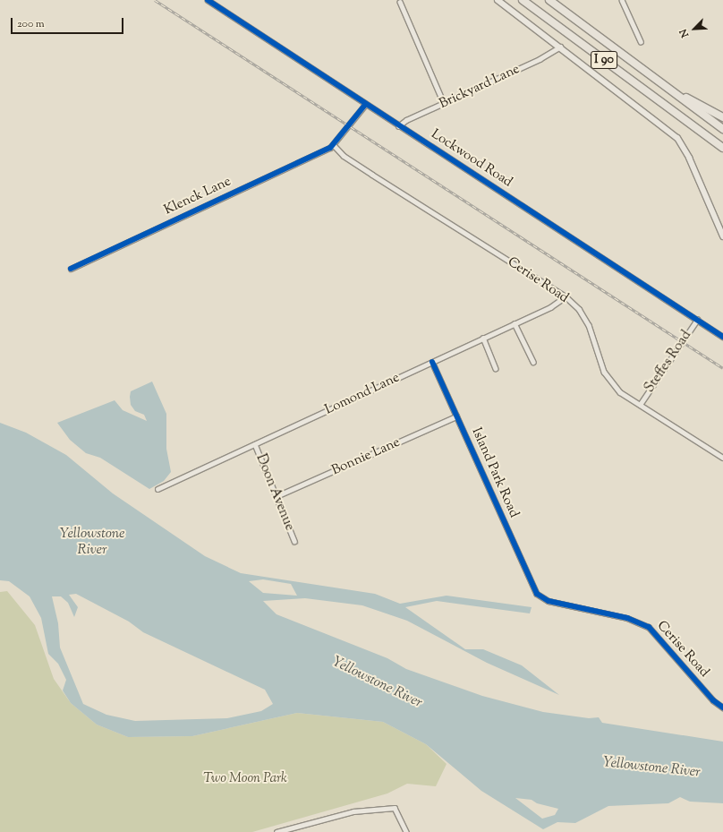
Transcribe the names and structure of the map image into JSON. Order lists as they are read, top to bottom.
{
  "streets": {
    "highway": ["I 90"],
    "street": [
      "Brickyard Lane",
      "Lockwood Road",
      "Klenck Lane",
      "Cerise Road",
      "Steffes Road",
      "Lomond Lane",
      "Bonnie Lane",
      "Island Park Road",
      "Doon Avenue"
    ]
  },
  "crossings": [
    ["Brickyard Lane", "Lockwood Road"],
    ["Lockwood Road", "Steffes Road"],
    ["Klenck Lane", "Cerise Road"],
    ["Cerise Road", "Steffes Road"],
    ["Cerise Road", "Lomond Lane"],
    ["Cerise Road", "Island Park Road"],
    ["Lomond Lane", "Island Park Road"],
    ["Lomond Lane", "Doon Avenue"],
    ["Bonnie Lane", "Island Park Road"],
    ["Bonnie Lane", "Doon Avenue"]
  ],
  "water": ["Yellowstone River"],
  "parks": ["Two Moon Park"],
  "scale_bar": "200 m",
  "north": "bottom left"
}
